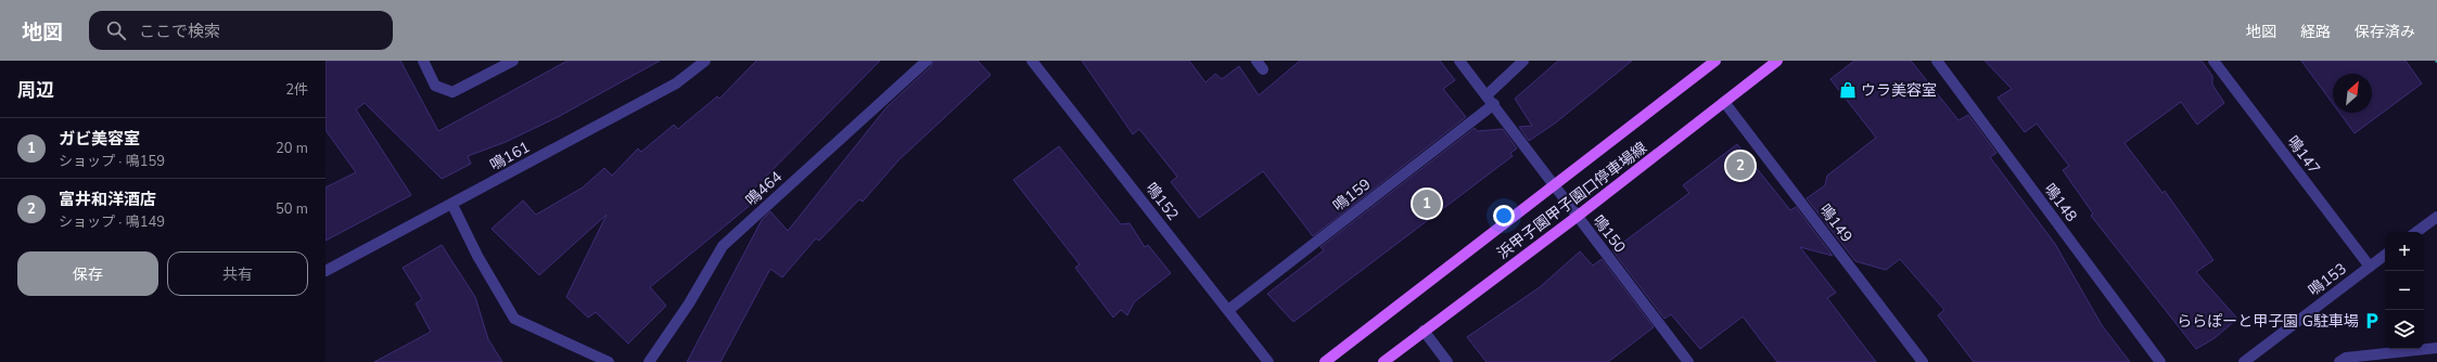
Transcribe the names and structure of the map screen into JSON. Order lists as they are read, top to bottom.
{
  "streets": {
    "main road": ["浜甲子園甲子園口停車場線"],
    "street": [
      "鳴147",
      "鳴161",
      "鳴464",
      "鳴159",
      "鳴152",
      "鳴148",
      "鳴149",
      "鳴150",
      "鳴153"
    ]
  },
  "crossings": [
    ["鳴147", "鳴153"],
    ["鳴159", "鳴152"],
    ["鳴159", "鳴150"],
    ["浜甲子園甲子園口停車場線", "鳴149"],
    ["浜甲子園甲子園口停車場線", "鳴150"]
  ],
  "places": {
    "shop": ["ウラ美容室"],
    "parking": ["ららぽーと甲子園 G駐車場"]
  },
  "north": "top right",
  "page": {
    "header": "地図",
    "search": "ここで検索",
    "nav": ["地図", "経路", "保存済み"],
    "heading": ["周辺", "2件"],
    "list": [
      {
        "mark": "1",
        "name": "ガビ美容室",
        "note": "ショップ · 鳴159",
        "value": "20 m"
      },
      {
        "mark": "2",
        "name": "富井和洋酒店",
        "note": "ショップ · 鳴149",
        "value": "50 m"
      }
    ],
    "pins": ["2", "1"],
    "map_buttons": ["+", "−"],
    "buttons": ["保存", "共有"]
  }
}
